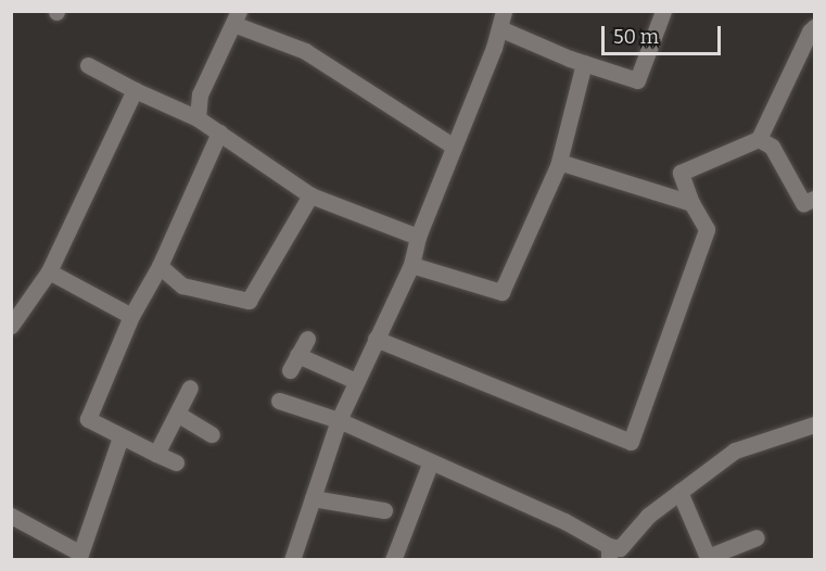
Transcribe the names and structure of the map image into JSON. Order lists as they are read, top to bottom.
{
  "scale_bar": "50 m"
}
